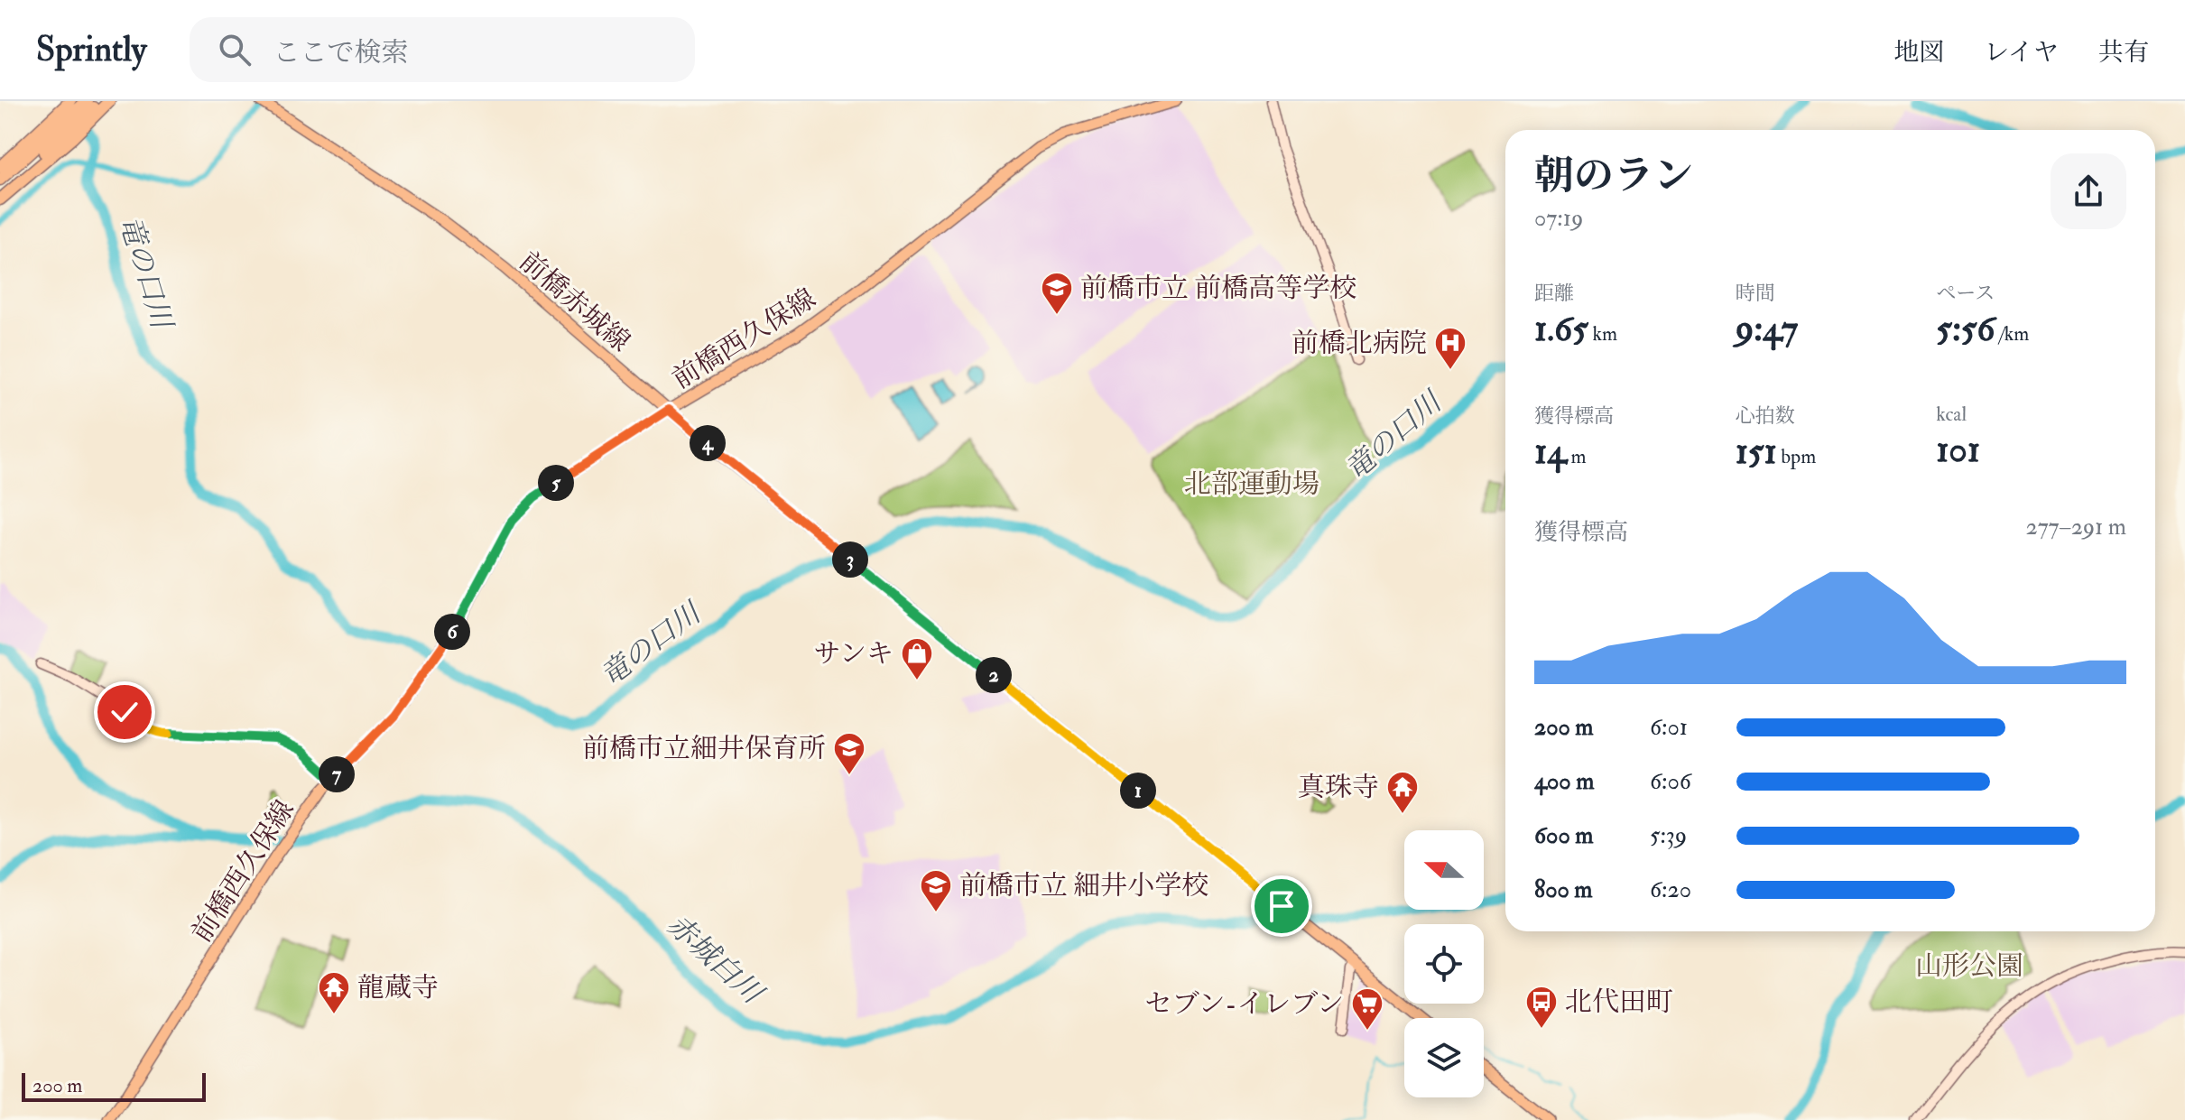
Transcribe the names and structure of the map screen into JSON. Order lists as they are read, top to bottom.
{
  "streets": {
    "main road": ["前橋赤城線", "前橋西久保線"]
  },
  "crossings": [
    ["前橋赤城線", "前橋西久保線"]
  ],
  "water": ["竜の口川", "赤城白川"],
  "parks": ["北部運動場", "山形公園"],
  "places": {
    "school or university": ["前橋市立 前橋高等学校", "前橋市立細井保育所", "前橋市立 細井小学校"],
    "hospital": ["前橋北病院"],
    "shop": ["サンキ"],
    "temple": ["真珠寺", "龍蔵寺"],
    "bus stop": ["北代田町"],
    "supermarket": ["セブン-イレブン"]
  },
  "scale_bar": "200 m",
  "north": "left",
  "page": {
    "header": "Sprintly",
    "search": "ここで検索",
    "nav": ["地図", "レイヤ", "共有"],
    "heading": ["朝のラン", "07:19"],
    "stats": [
      ["距離", "1.65 km"],
      ["時間", "9:47"],
      ["ペース", "5:56 /km"],
      ["獲得標高", "14 m"],
      ["心拍数", "151 bpm"],
      ["kcal", "101"]
    ],
    "pins": [
      "4",
      "5",
      "3",
      "6",
      "2",
      "7",
      "1"
    ],
    "chart": ["獲得標高", "277–291 m"],
    "list": [
      {
        "name": "200 m",
        "note": "6:01"
      },
      {
        "name": "400 m",
        "note": "6:06"
      },
      {
        "name": "600 m",
        "note": "5:39"
      },
      {
        "name": "800 m",
        "note": "6:20"
      }
    ],
    "scale": "200 m"
  }
}
